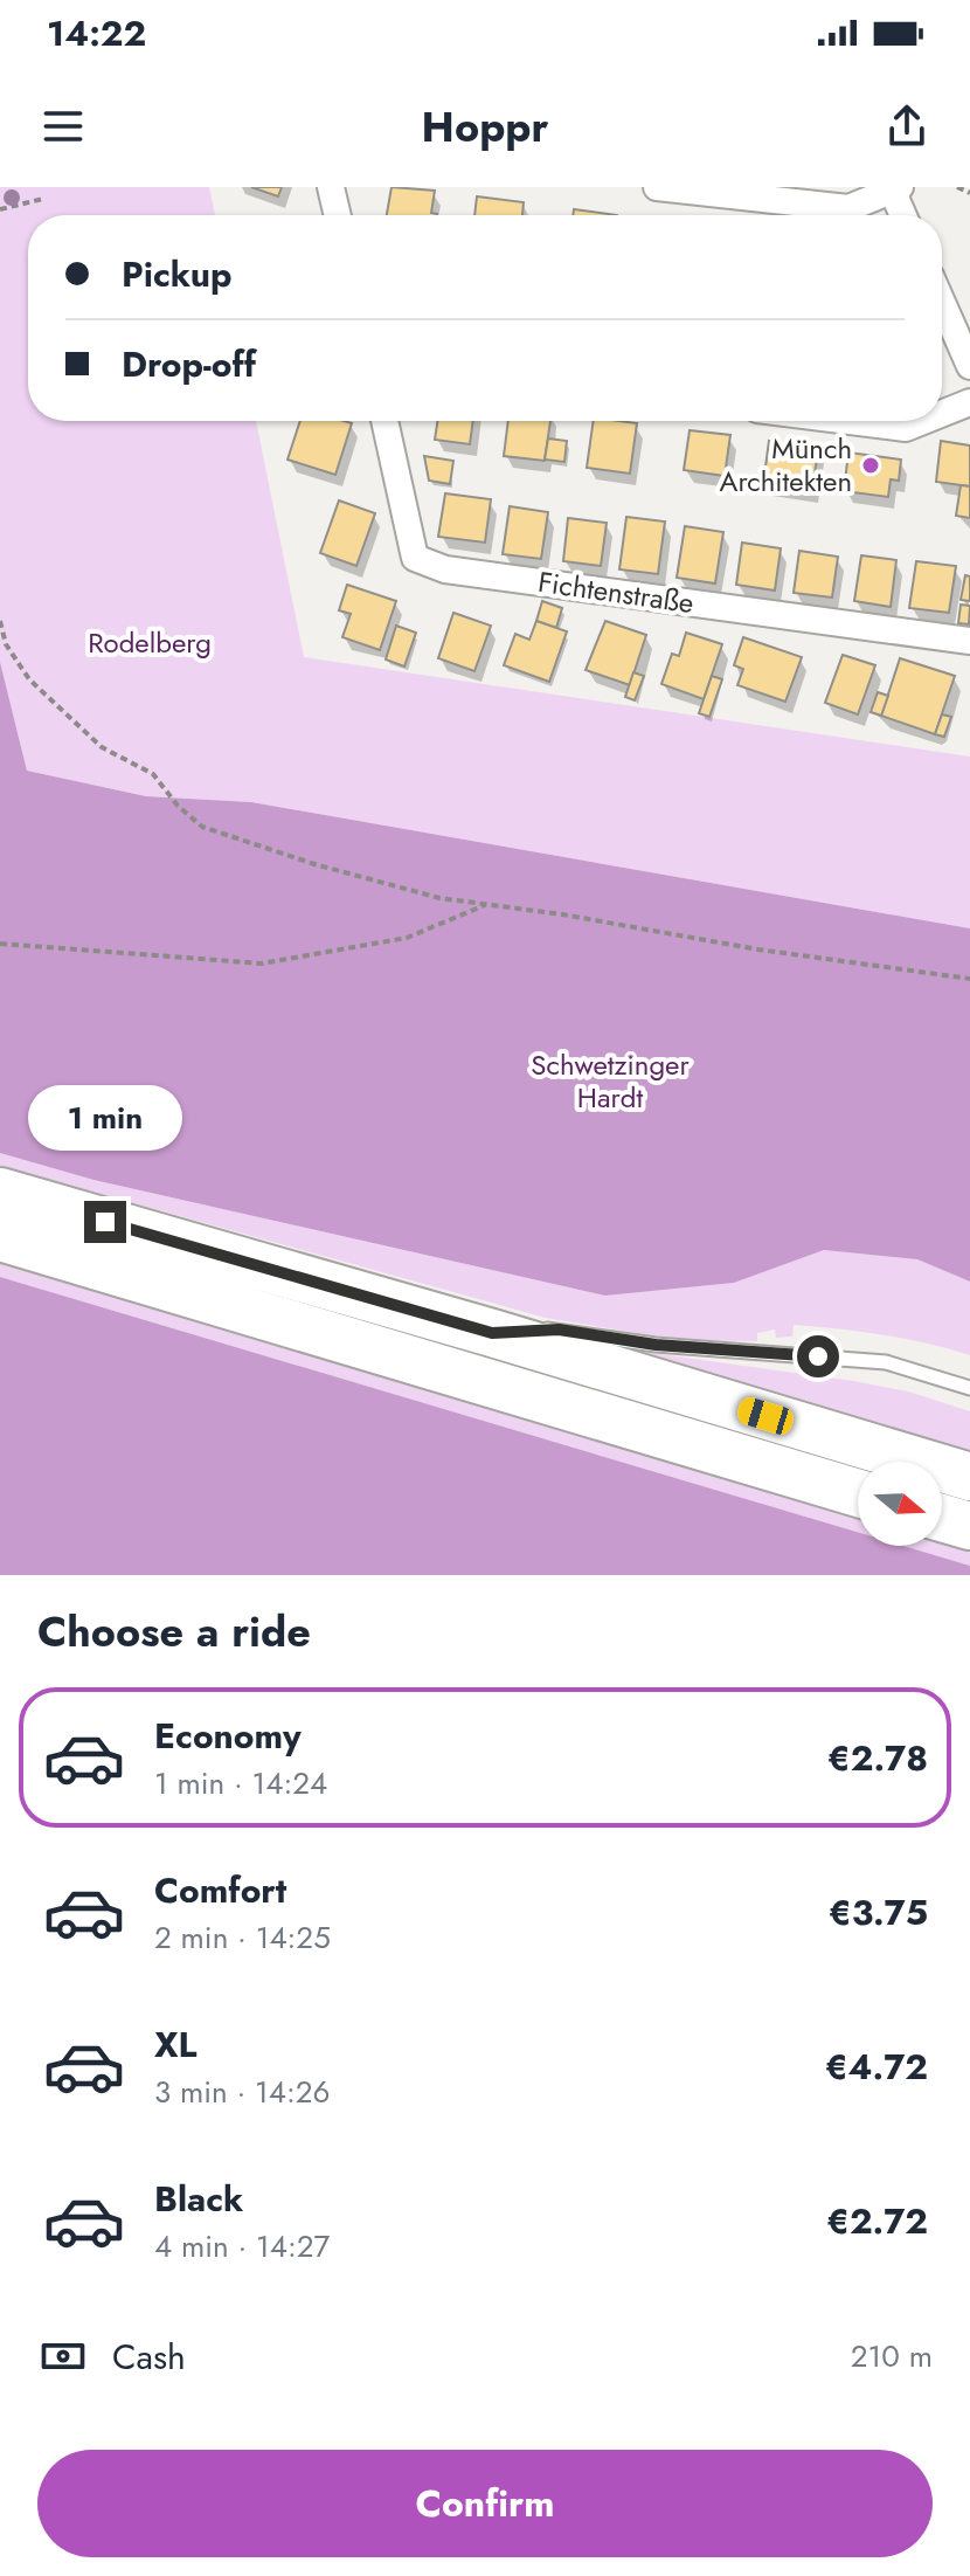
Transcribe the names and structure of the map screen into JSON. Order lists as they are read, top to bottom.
{
  "streets": {
    "street": ["Fichtenstraße"]
  },
  "parks": ["Rodelberg", "Schwetzinger Hardt"],
  "places": ["Münch Architekten"],
  "north": "right",
  "page": {
    "status": "14:22",
    "header": "Hoppr",
    "banner": ["Pickup", "Drop-off"],
    "bubble": "1 min",
    "heading": "Choose a ride",
    "list": [
      {
        "name": "Economy",
        "note": "1 min · 14:24",
        "value": "€2.78"
      },
      {
        "name": "Comfort",
        "note": "2 min · 14:25",
        "value": "€3.75"
      },
      {
        "name": "XL",
        "note": "3 min · 14:26",
        "value": "€4.72"
      },
      {
        "name": "Black",
        "note": "4 min · 14:27",
        "value": "€2.72"
      }
    ],
    "pay": ["Cash", "210 m"],
    "buttons": "Confirm"
  }
}
